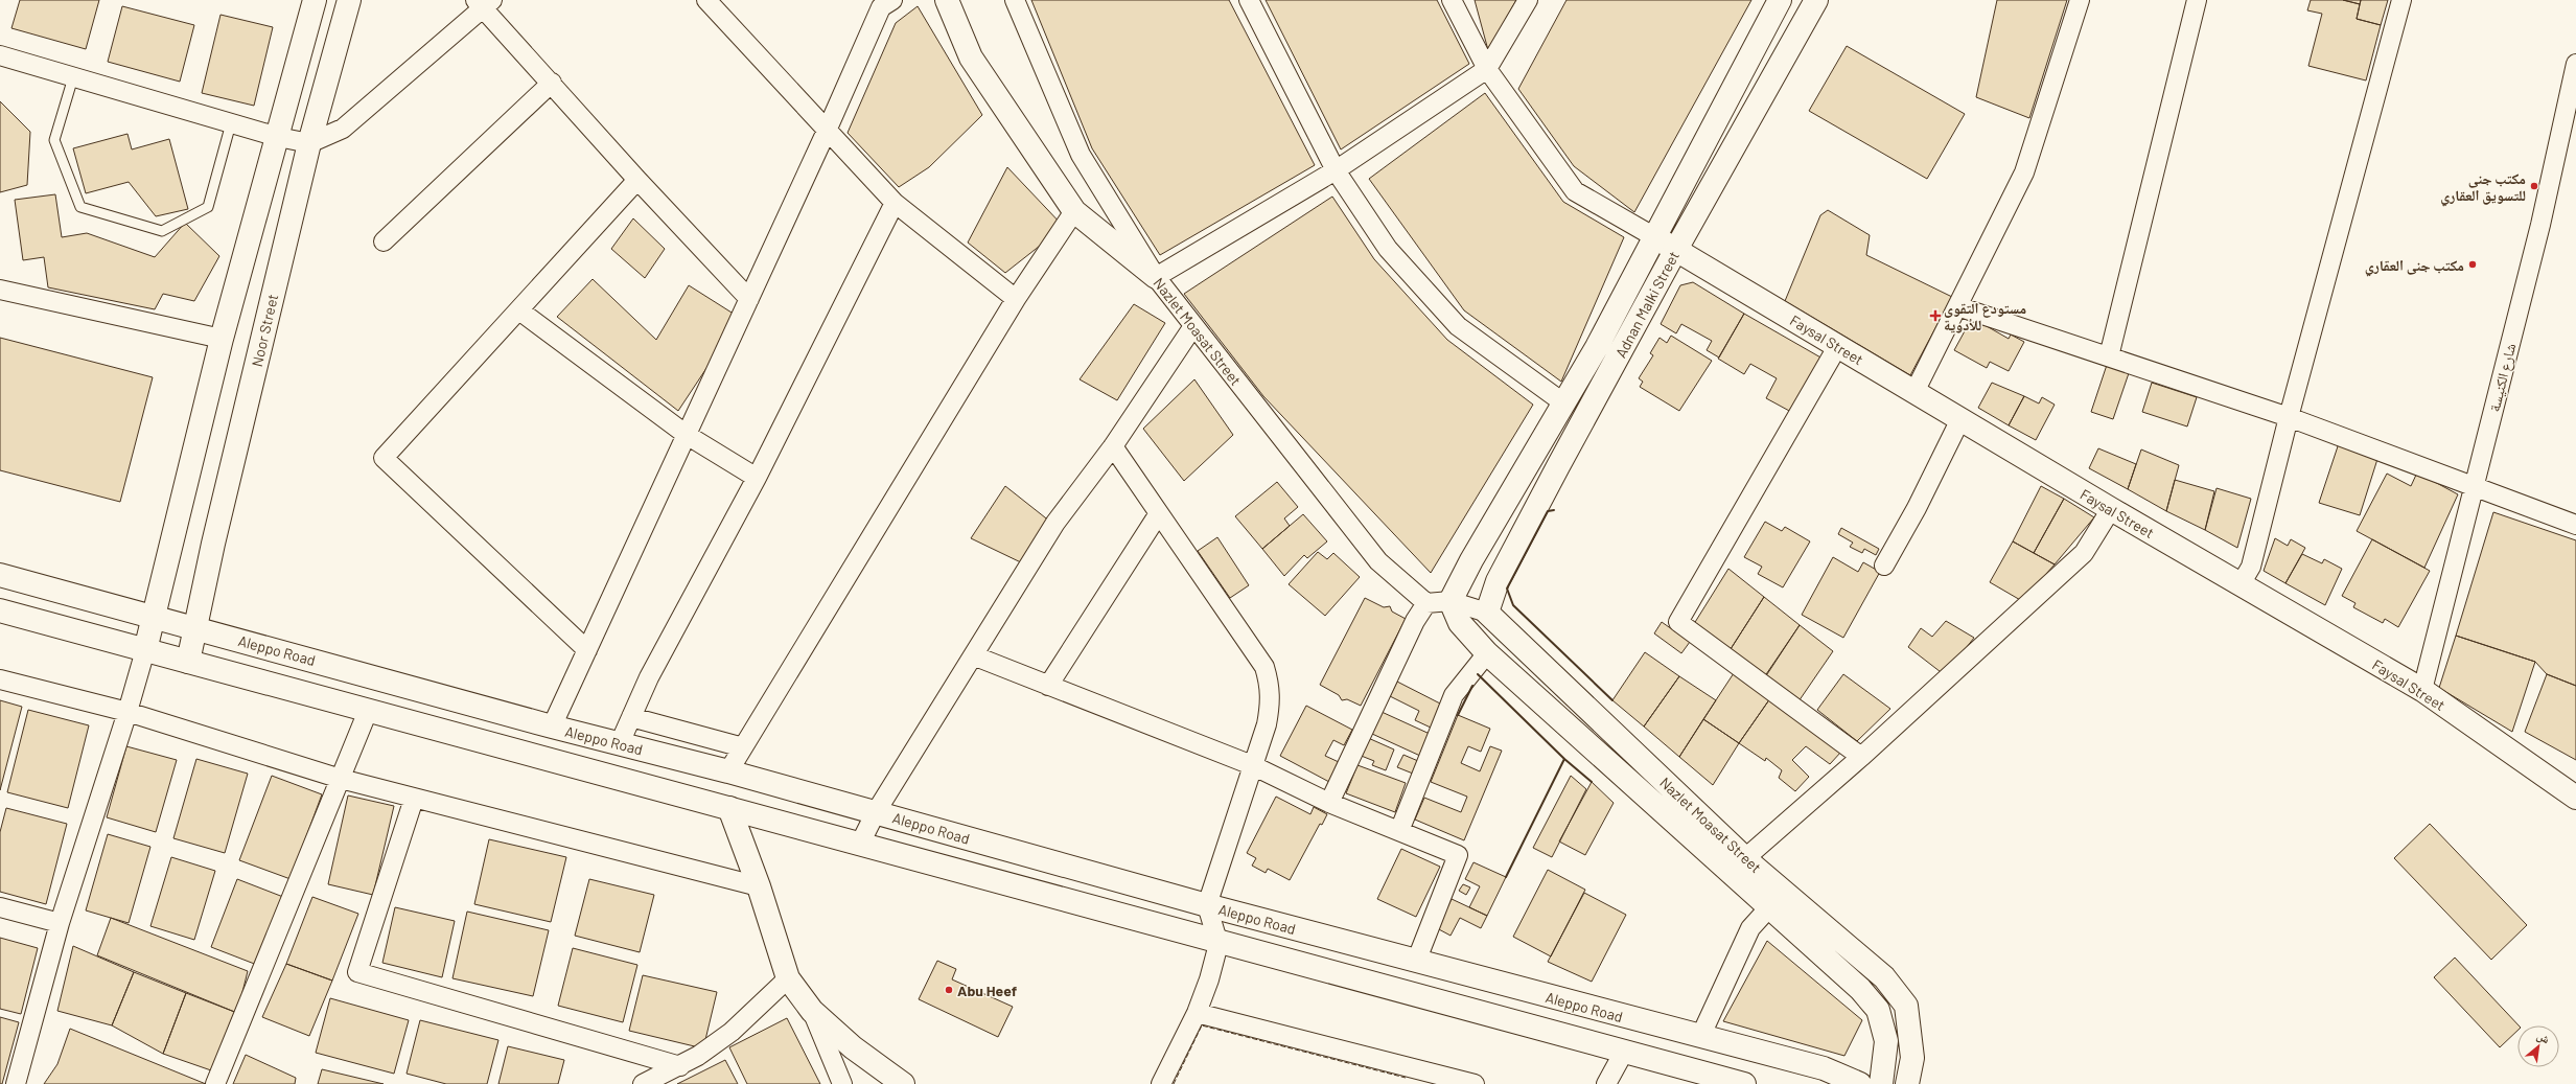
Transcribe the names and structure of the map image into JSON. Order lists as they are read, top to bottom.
{
  "streets": {
    "main road": [
      "Adnan Malki Street",
      "Noor Street",
      "Nazlet Moasat Street",
      "Faysal Street",
      "Aleppo Road"
    ],
    "street": ["شارع الكنيسة"]
  },
  "crossings": [
    ["Adnan Malki Street", "Nazlet Moasat Street"],
    ["Adnan Malki Street", "Faysal Street"],
    ["Noor Street", "Aleppo Road"],
    ["Faysal Street", "شارع الكنيسة"]
  ],
  "places": {
    "other": ["مكتب جنى للتسويق العقاري", "مكتب جنى العقاري", "Abu Heef"],
    "health": ["مستودع التقوى للأدوية"]
  },
  "north": "top right"
}
